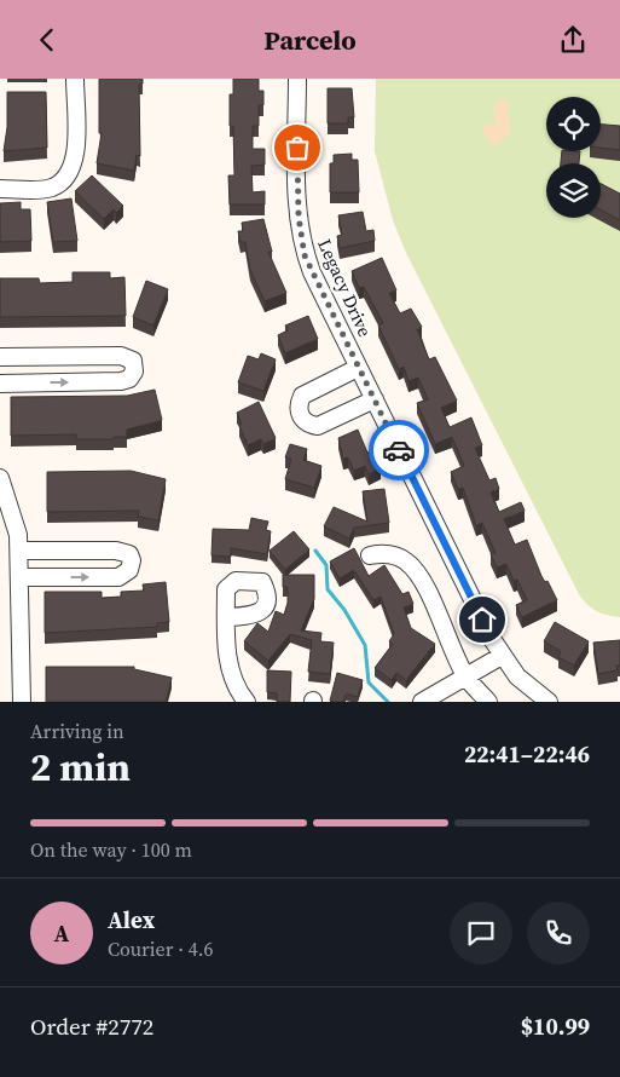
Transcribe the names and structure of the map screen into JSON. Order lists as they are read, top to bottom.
{
  "streets": {
    "street": ["Legacy Drive"]
  },
  "page": {
    "header": "Parcelo",
    "heading": ["2 min", "Arriving in", "22:41–22:46"],
    "panel": [
      "Alex",
      "Courier · 4.6",
      "Order #2772",
      "$10.99"
    ],
    "bar": "On the way · 100 m",
    "round": "A"
  }
}
